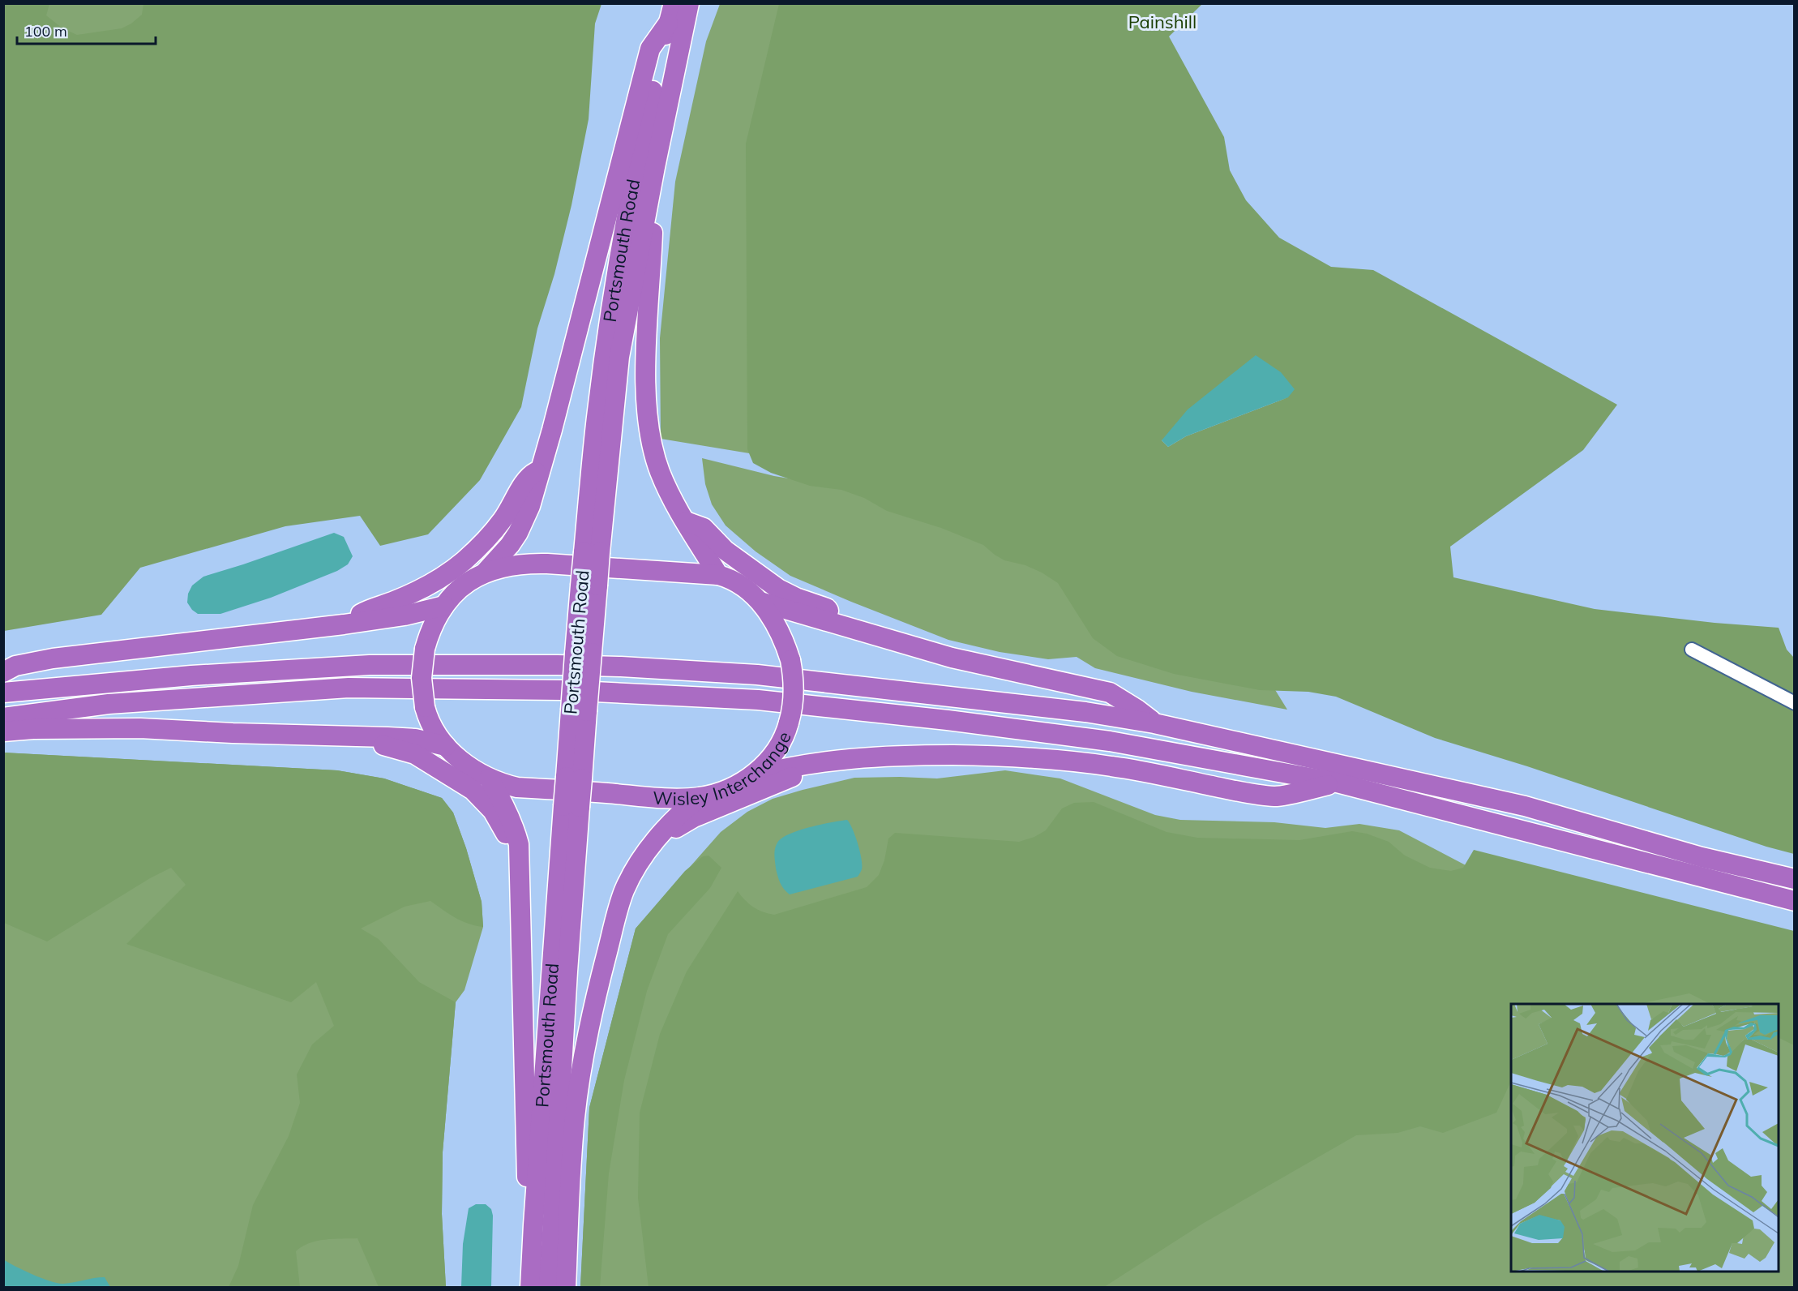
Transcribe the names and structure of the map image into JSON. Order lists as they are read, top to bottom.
{
  "streets": {
    "highway": ["Portsmouth Road", "Wisley Interchange"]
  },
  "parks": ["Painshill"],
  "scale_bar": "100 m"
}
